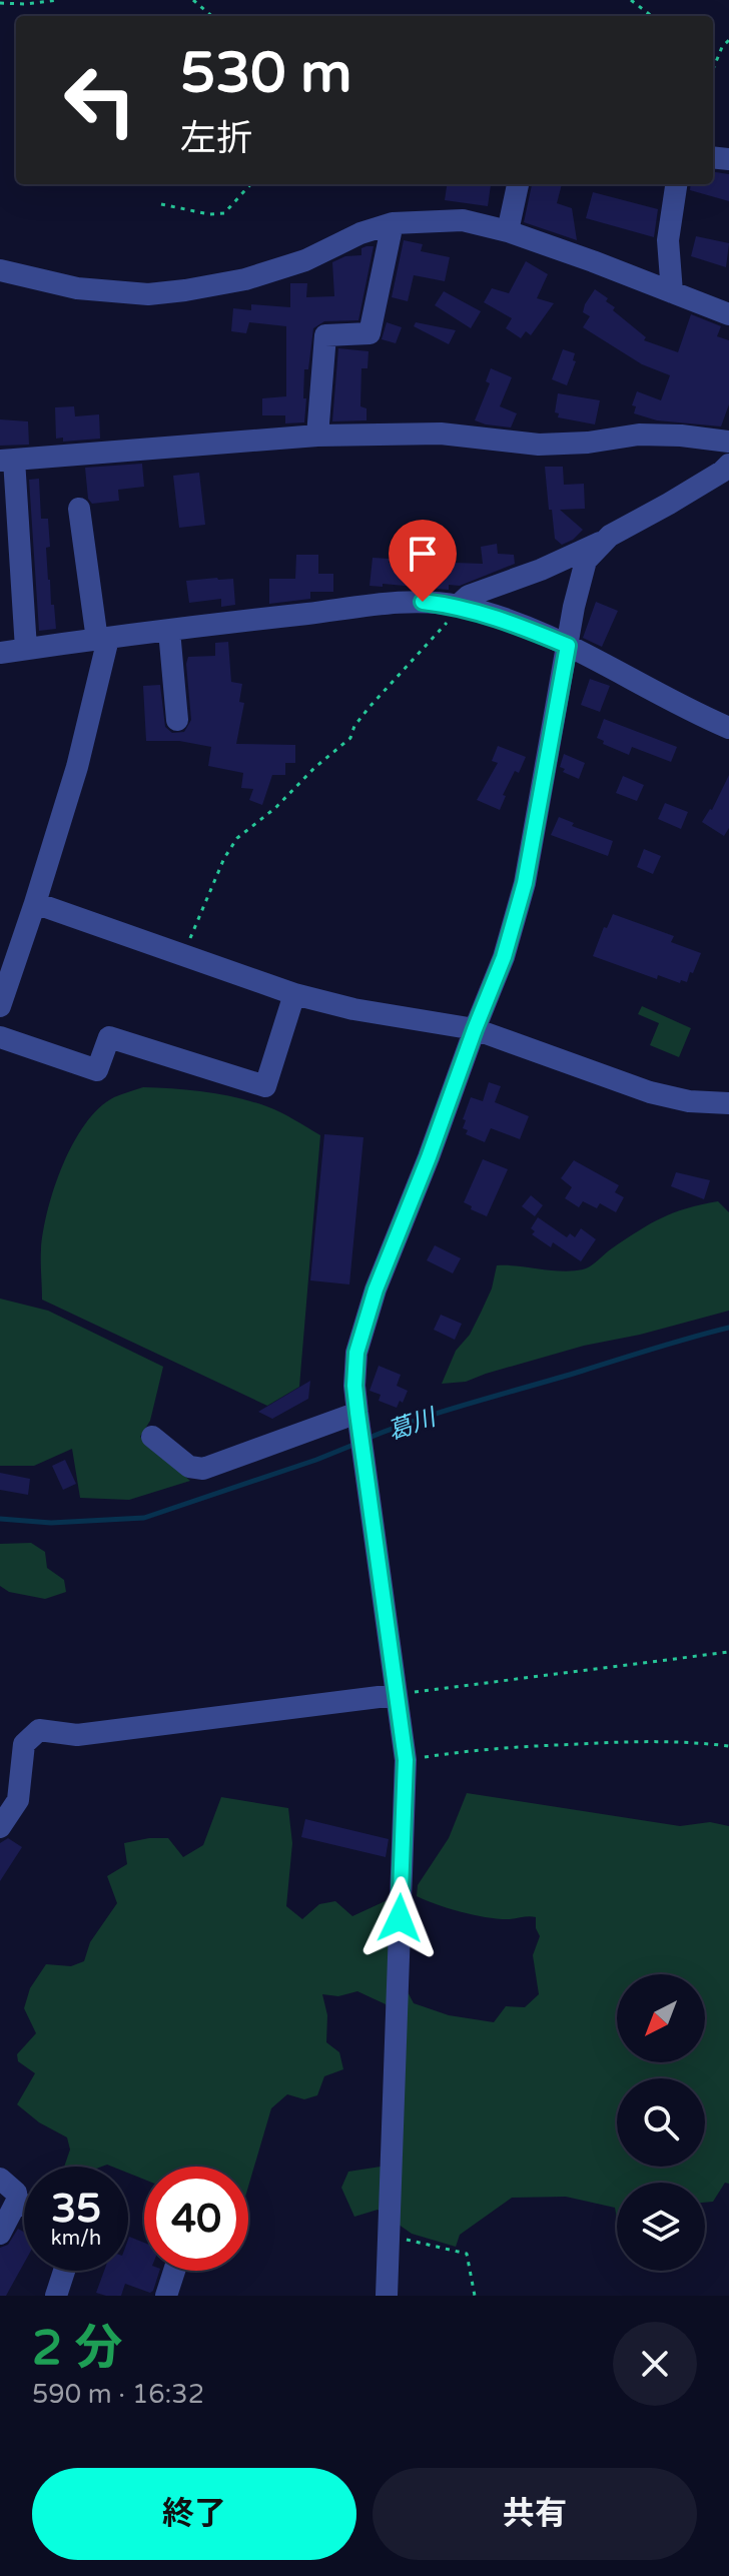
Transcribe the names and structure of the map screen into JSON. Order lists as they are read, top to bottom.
{
  "water": ["葛川"],
  "north": "bottom left",
  "page": {
    "turn": ["530 m", "左折"],
    "speed": "35 km/h",
    "limit": "40",
    "heading": ["2 分", "590 m · 16:32"],
    "buttons": ["終了", "共有"]
  }
}
